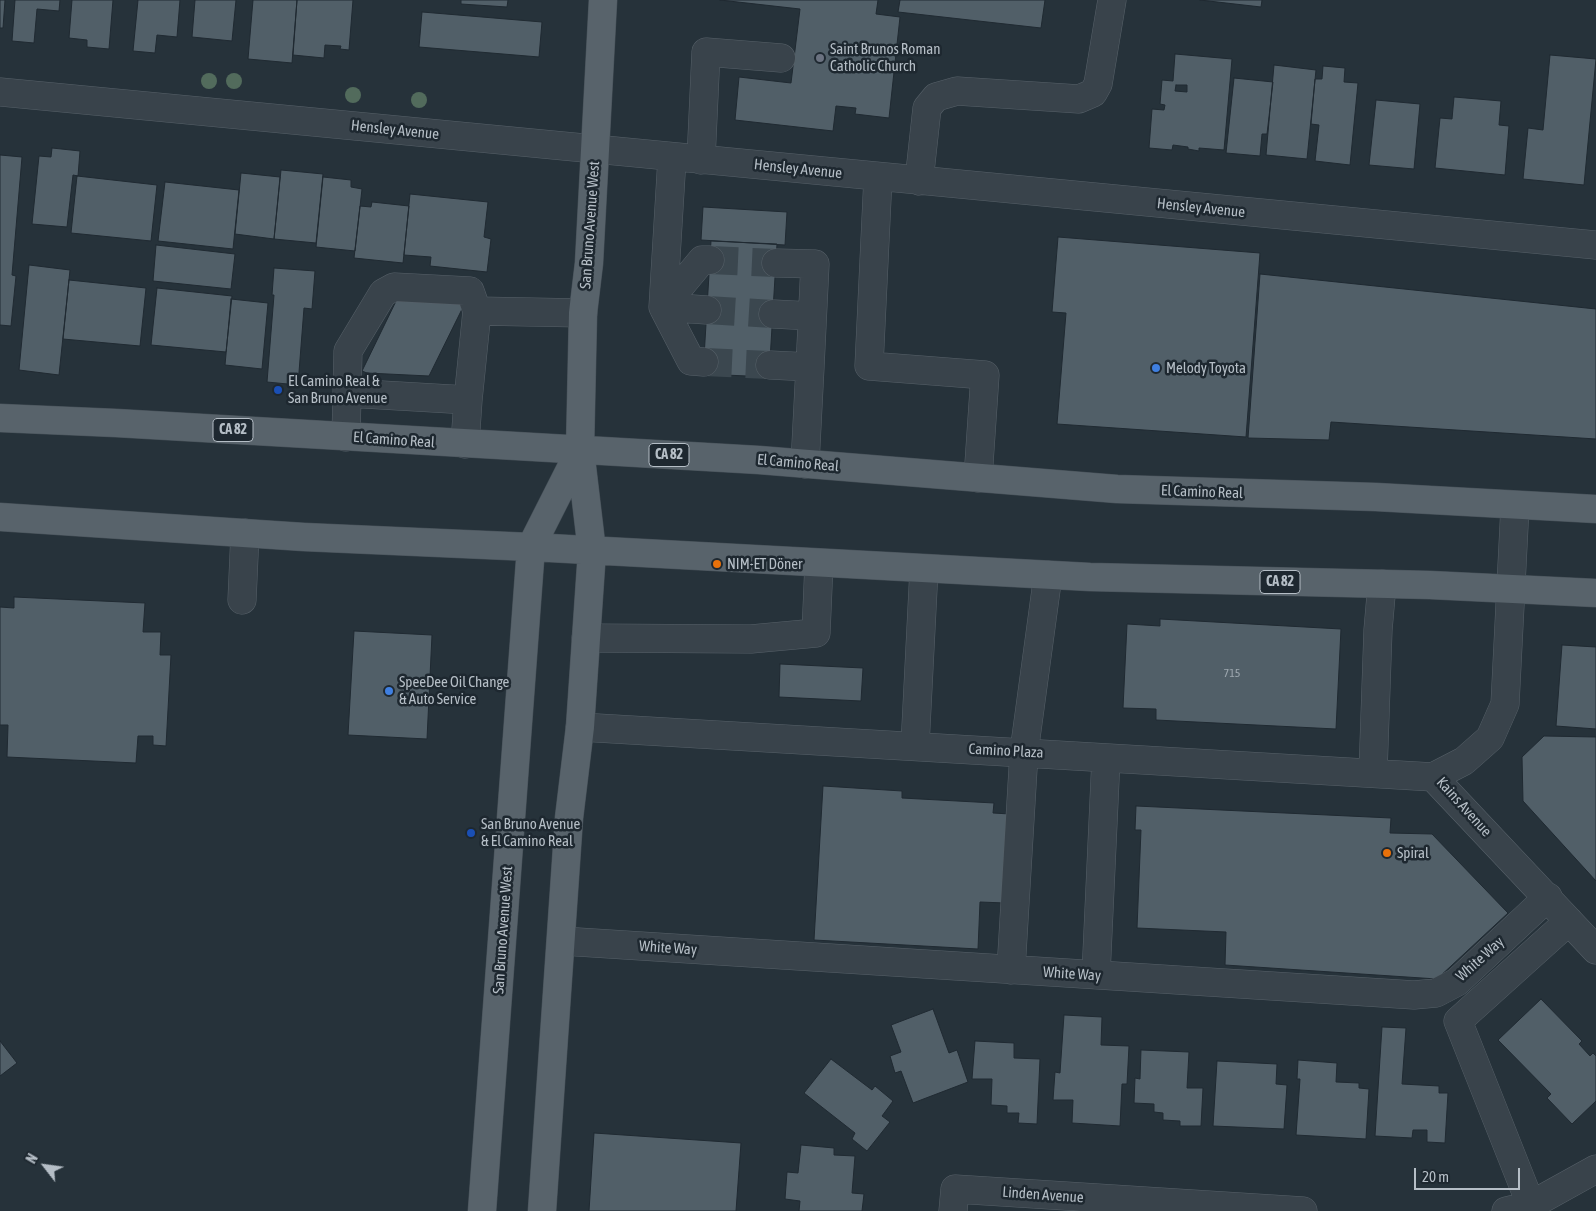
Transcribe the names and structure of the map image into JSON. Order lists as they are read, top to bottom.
{
  "streets": {
    "main road": ["San Bruno Avenue West", "CA 82", "El Camino Real"],
    "street": [
      "Hensley Avenue",
      "Camino Plaza",
      "Kains Avenue",
      "White Way",
      "Linden Avenue"
    ]
  },
  "crossings": [
    ["Hensley Avenue", "San Bruno Avenue West"],
    ["San Bruno Avenue West", "CA 82"],
    ["San Bruno Avenue West", "El Camino Real"],
    ["San Bruno Avenue West", "Camino Plaza"],
    ["San Bruno Avenue West", "White Way"],
    ["CA 82", "Kains Avenue"],
    ["El Camino Real", "Kains Avenue"],
    ["Camino Plaza", "Kains Avenue"],
    ["Kains Avenue", "White Way"]
  ],
  "places": [
    "Saint Brunos Roman Catholic Church",
    "Melody Toyota",
    "El Camino Real & San Bruno Avenue",
    "NIM-ET Döner",
    "SpeeDee Oil Change & Auto Service",
    "San Bruno Avenue & El Camino Real",
    "Spiral"
  ],
  "house_numbers": ["715"],
  "scale_bar": "20 m",
  "north": "top left"
}
